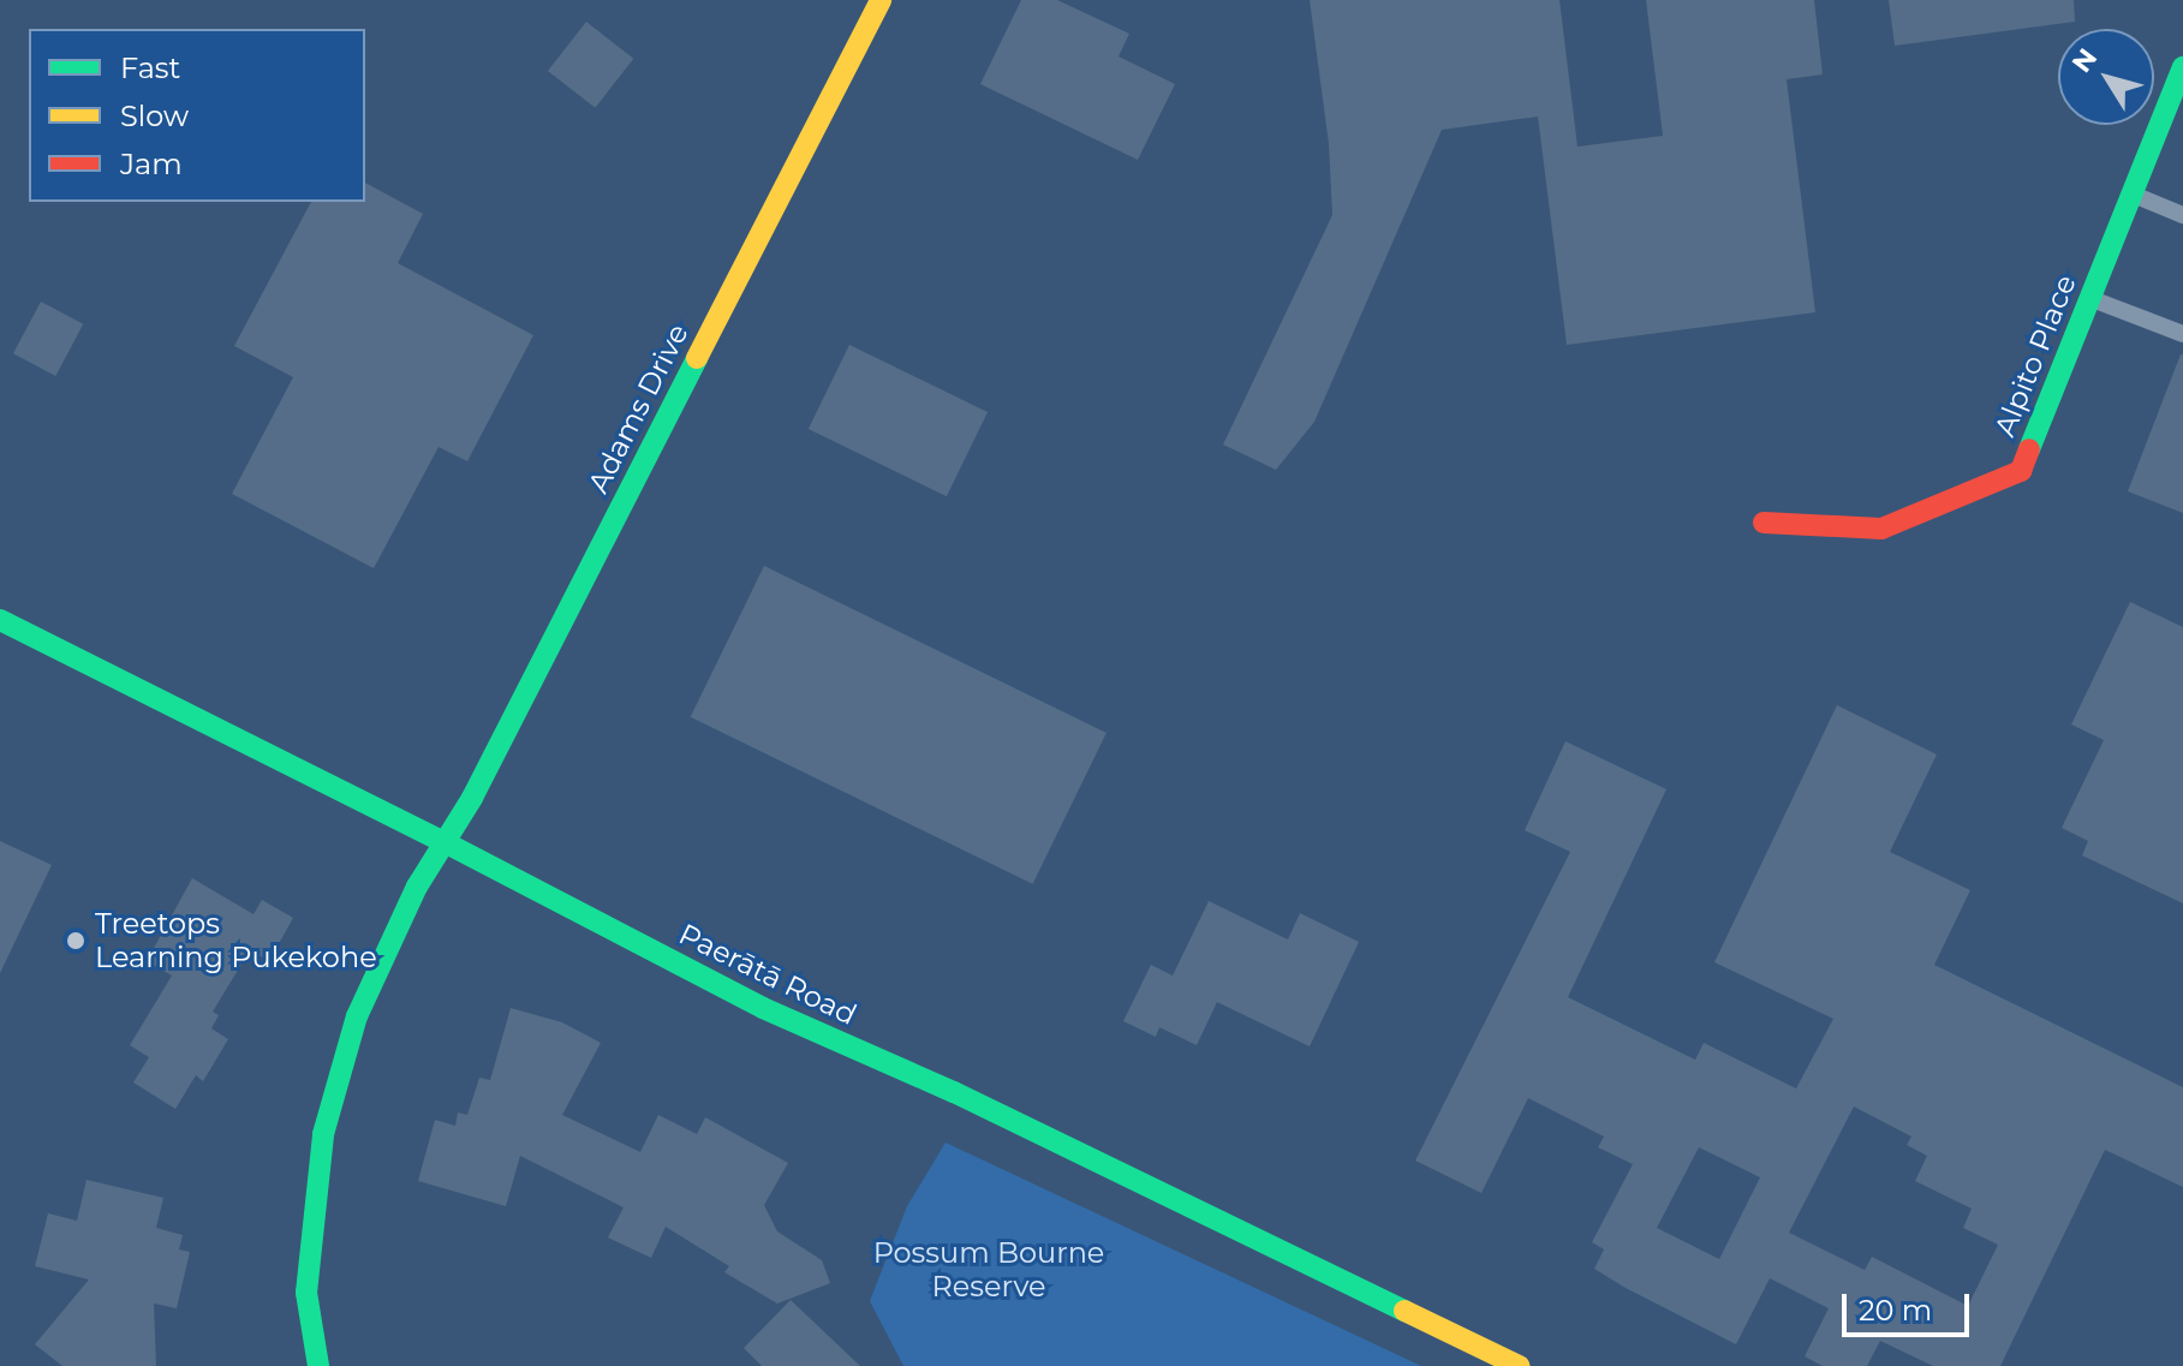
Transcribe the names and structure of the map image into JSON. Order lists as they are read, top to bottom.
{
  "streets": {
    "main road": ["Alpito Place", "Adams Drive", "Paerātā Road"]
  },
  "crossings": [
    ["Adams Drive", "Paerātā Road"]
  ],
  "parks": ["Possum Bourne Reserve"],
  "places": ["Treetops Learning Pukekohe"],
  "legend": ["Fast", "Slow", "Jam"],
  "scale_bar": "20 m",
  "north": "top left"
}
